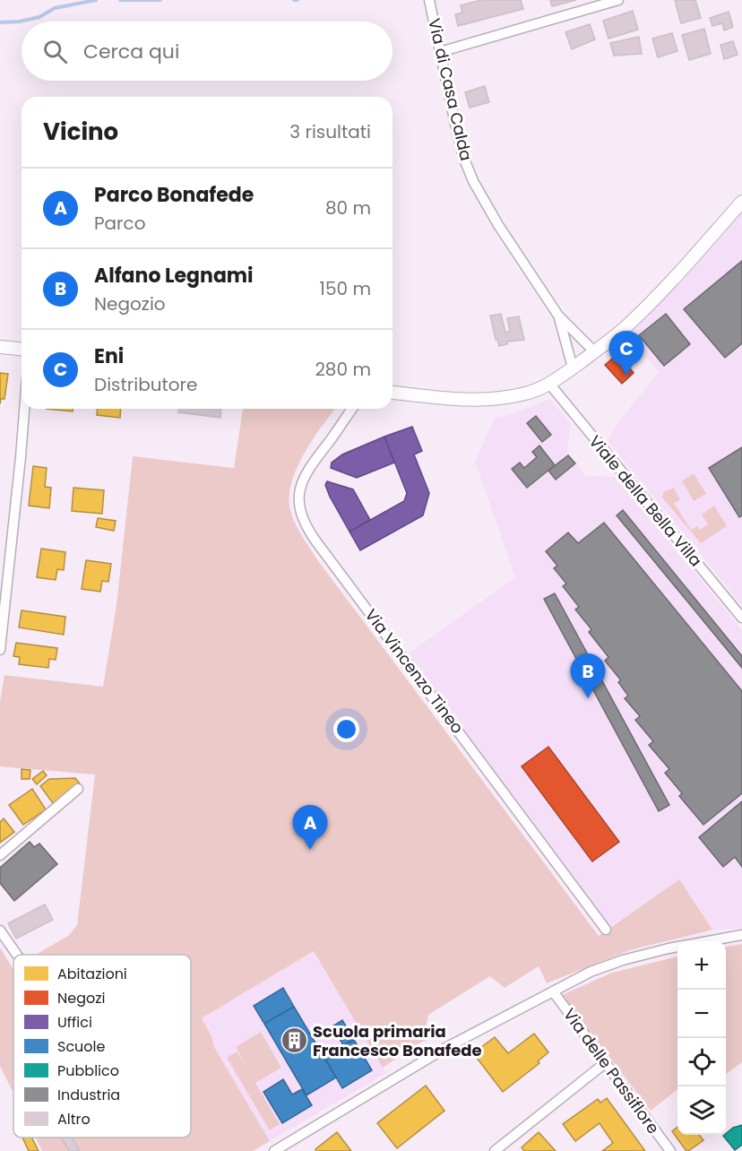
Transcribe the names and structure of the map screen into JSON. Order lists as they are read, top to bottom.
{
  "streets": {
    "street": [
      "Via di Casa Calda",
      "Viale della Bella Villa",
      "Via Vincenzo Tineo",
      "Via delle Passiflore"
    ]
  },
  "places": {
    "building": ["Scuola primaria Francesco Bonafede"]
  },
  "legend": [
    "Abitazioni",
    "Negozi",
    "Uffici",
    "Scuole",
    "Pubblico",
    "Industria",
    "Altro"
  ],
  "page": {
    "search": "Cerca qui",
    "heading": ["Vicino", "3 risultati"],
    "list": [
      {
        "mark": "A",
        "name": "Parco Bonafede",
        "note": "Parco",
        "value": "80 m"
      },
      {
        "mark": "B",
        "name": "Alfano Legnami",
        "note": "Negozio",
        "value": "150 m"
      },
      {
        "mark": "C",
        "name": "Eni",
        "note": "Distributore",
        "value": "280 m"
      }
    ],
    "pins": ["C", "B", "A"],
    "map_buttons": ["+", "−"]
  }
}
